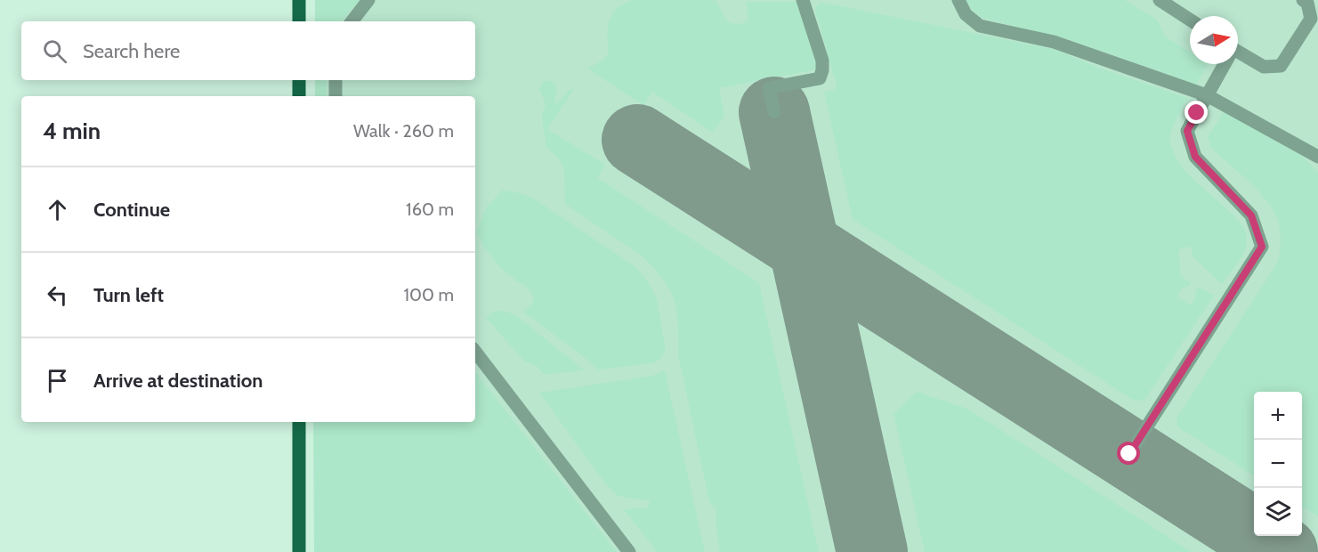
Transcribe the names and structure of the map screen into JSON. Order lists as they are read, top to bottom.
{
  "north": "right",
  "page": {
    "search": "Search here",
    "heading": ["4 min", "Walk · 260 m"],
    "list": [
      ["Continue", "160 m"],
      ["Turn left", "100 m"],
      "Arrive at destination"
    ],
    "map_buttons": ["+", "−"]
  }
}
